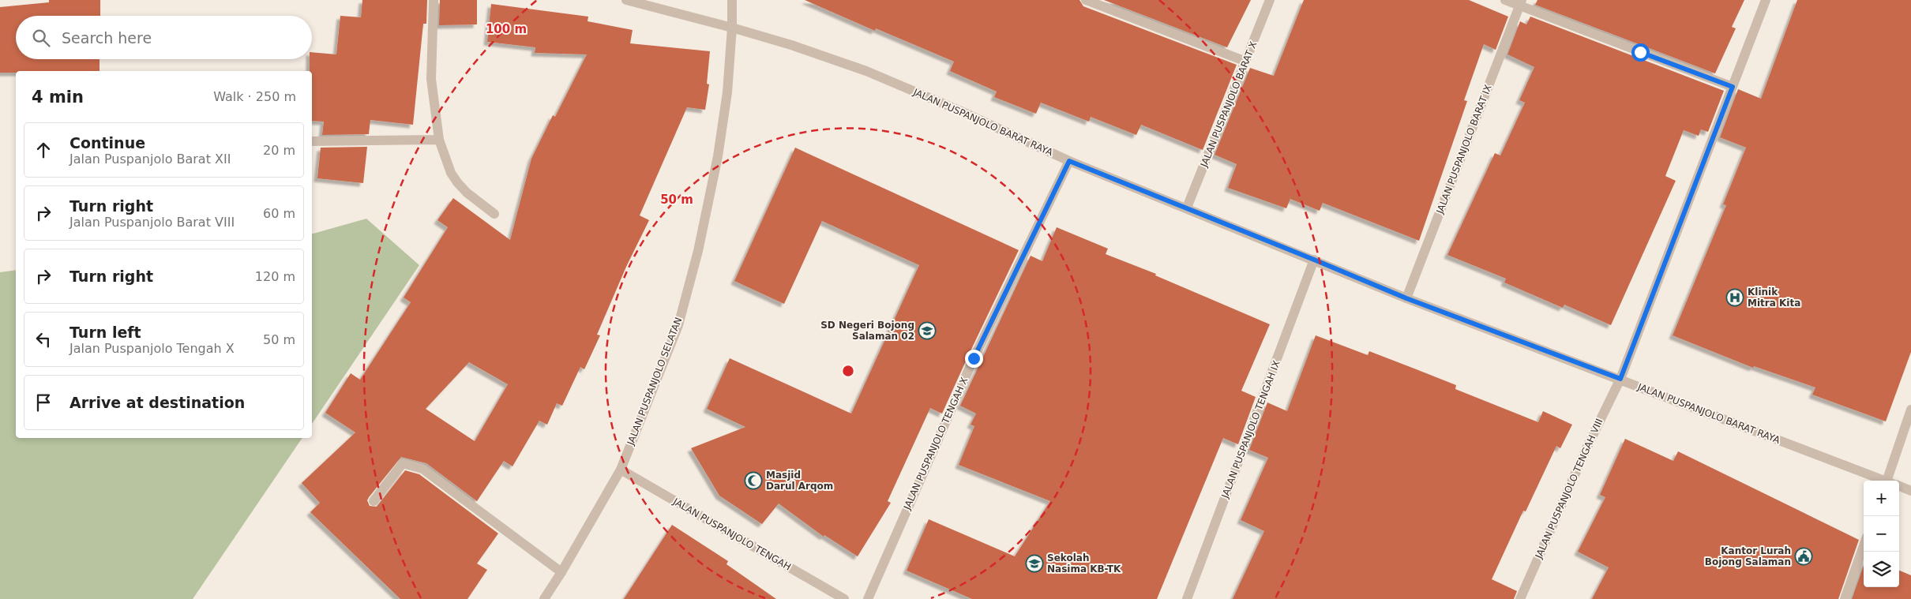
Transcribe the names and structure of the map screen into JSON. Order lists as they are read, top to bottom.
{
  "streets": {
    "street": [
      "JALAN PUSPANJOLO BARAT X",
      "JALAN PUSPANJOLO BARAT RAYA",
      "JALAN PUSPANJOLO BARAT IX",
      "JALAN PUSPANJOLO SELATAN",
      "JALAN PUSPANJOLO TENGAH IX",
      "JALAN PUSPANJOLO TENGAH X",
      "JALAN PUSPANJOLO TENGAH VIII",
      "JALAN PUSPANJOLO TENGAH"
    ]
  },
  "crossings": [
    ["JALAN PUSPANJOLO BARAT X", "JALAN PUSPANJOLO BARAT RAYA"],
    ["JALAN PUSPANJOLO BARAT RAYA", "JALAN PUSPANJOLO BARAT IX"],
    ["JALAN PUSPANJOLO BARAT RAYA", "JALAN PUSPANJOLO SELATAN"],
    ["JALAN PUSPANJOLO BARAT RAYA", "JALAN PUSPANJOLO TENGAH IX"],
    ["JALAN PUSPANJOLO BARAT RAYA", "JALAN PUSPANJOLO TENGAH X"],
    ["JALAN PUSPANJOLO BARAT RAYA", "JALAN PUSPANJOLO TENGAH VIII"],
    ["JALAN PUSPANJOLO SELATAN", "JALAN PUSPANJOLO TENGAH"]
  ],
  "places": {
    "hospital": ["Klinik Mitra Kita"],
    "school or university": ["SD Negeri Bojong Salaman 02", "Sekolah Nasima KB-TK"],
    "mosque": ["Masjid Darul Arqom"],
    "public building": ["Kantor Lurah Bojong Salaman"]
  },
  "page": {
    "search": "Search here",
    "heading": ["4 min", "Walk · 250 m"],
    "list": [
      ["Continue", "Jalan Puspanjolo Barat XII", "20 m"],
      ["Turn right", "Jalan Puspanjolo Barat VIII", "60 m"],
      ["Turn right", "120 m"],
      ["Turn left", "Jalan Puspanjolo Tengah X", "50 m"],
      "Arrive at destination"
    ],
    "map_buttons": ["+", "−"]
  },
  "rings": ["100 m", "50 m"]
}
